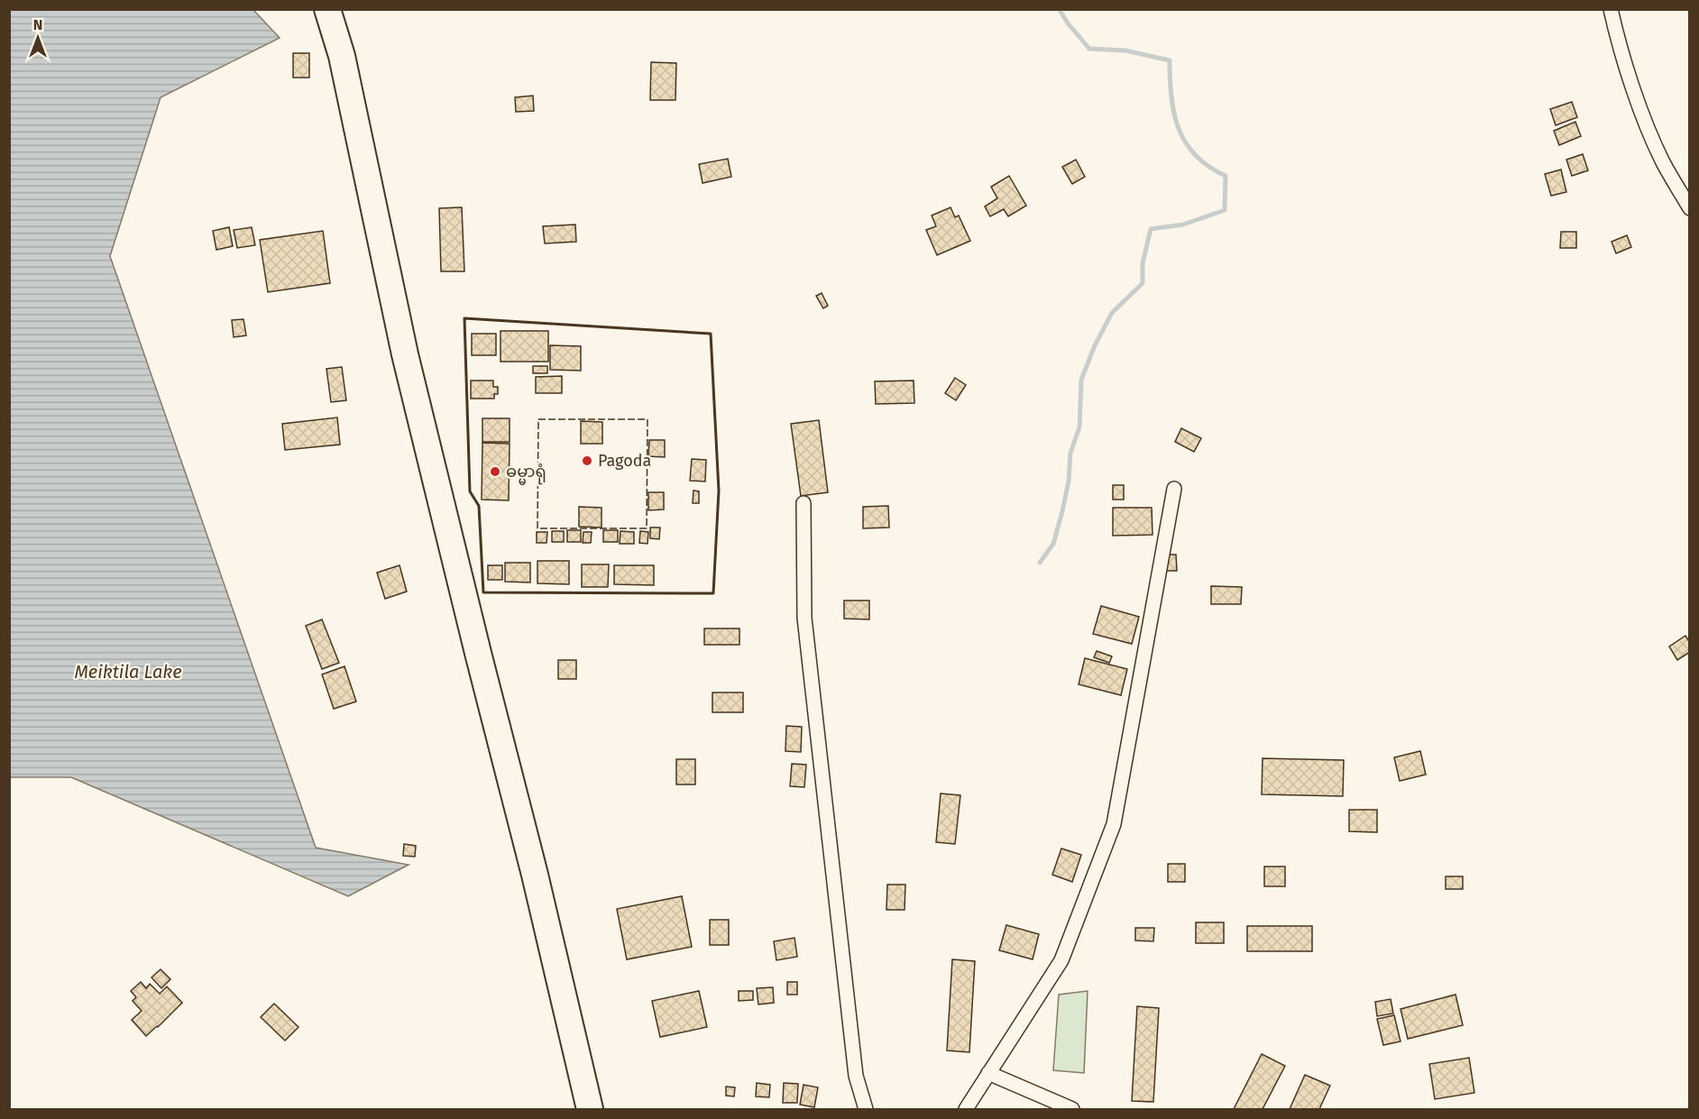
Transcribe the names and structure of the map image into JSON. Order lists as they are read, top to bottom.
{
  "water": ["Meiktila Lake"],
  "places": ["Pagoda", "ဓမ္မာရုံ"],
  "north": "top"
}
